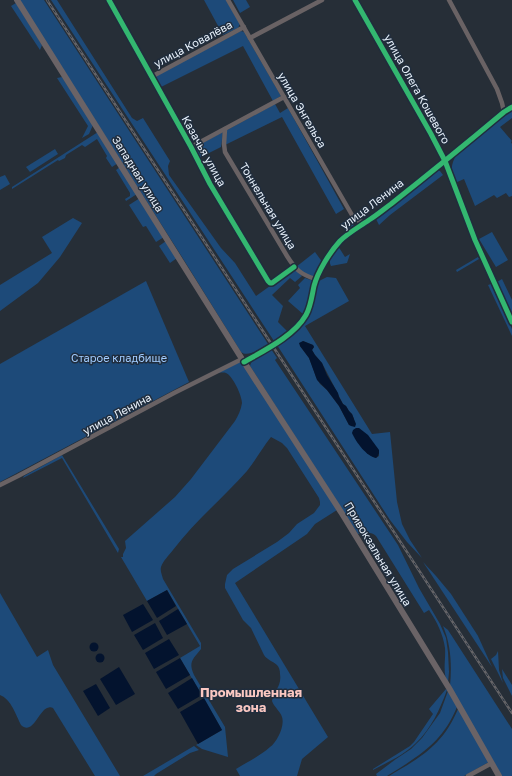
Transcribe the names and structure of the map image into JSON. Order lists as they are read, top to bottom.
{
  "streets": {
    "main road": ["Западная улица", "Привокзальная улица"],
    "street": [
      "улица Ковалёва",
      "улица Олега Кошевого",
      "улица Энгельса",
      "Казачья улица",
      "улица Ленина",
      "Тоннельная улица"
    ]
  },
  "crossings": [
    ["улица Ковалёва", "улица Энгельса"],
    ["улица Ковалёва", "Казачья улица"],
    ["улица Олега Кошевого", "улица Ленина"],
    ["улица Энгельса", "улица Ленина"],
    ["Казачья улица", "Тоннельная улица"],
    ["Западная улица", "улица Ленина"],
    ["Западная улица", "Привокзальная улица"],
    ["улица Ленина", "Тоннельная улица"],
    ["улица Ленина", "Привокзальная улица"]
  ],
  "districts": ["Промышленная зона"],
  "parks": ["Старое кладбище"]
}
